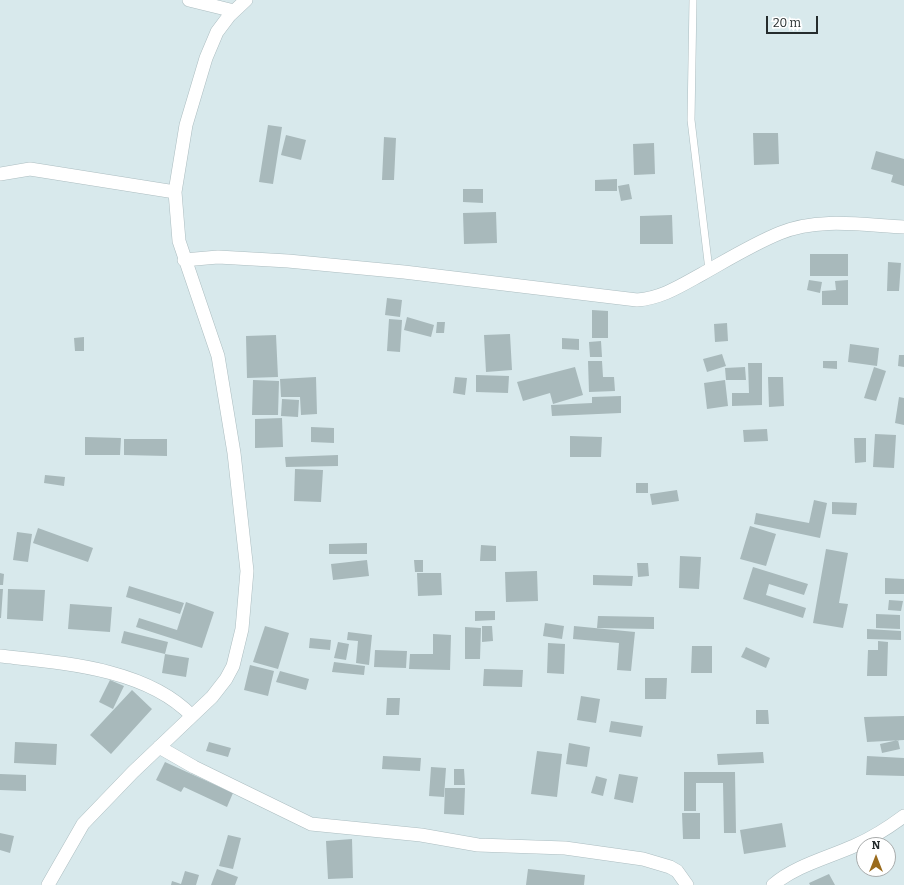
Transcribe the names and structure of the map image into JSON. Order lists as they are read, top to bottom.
{
  "scale_bar": "20 m",
  "north": "top"
}
